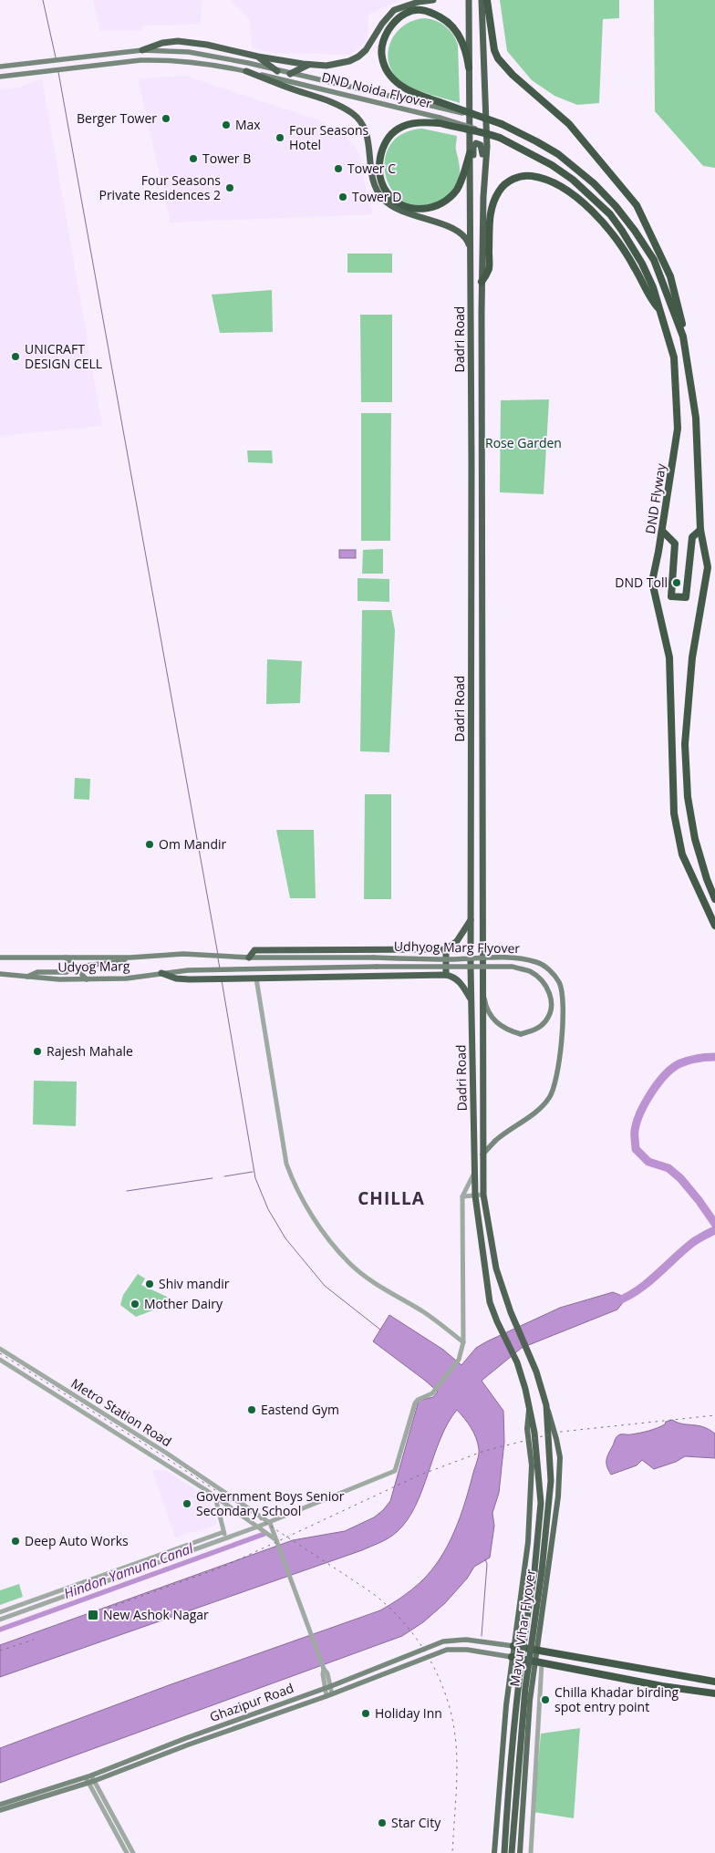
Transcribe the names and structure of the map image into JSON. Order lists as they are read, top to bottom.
{
  "streets": {
    "highway": ["Dadri Road", "DND Flyway", "Mayur Vihar Flyover"],
    "main road": [
      "DND Noida Flyover",
      "Udhyog Marg Flyover",
      "Udyog Marg",
      "Ghazipur Road"
    ],
    "street": ["Metro Station Road"]
  },
  "crossings": [
    ["DND Noida Flyover", "DND Flyway"],
    ["Dadri Road", "Udhyog Marg Flyover"],
    ["Dadri Road", "Mayur Vihar Flyover"],
    ["Udhyog Marg Flyover", "Udyog Marg"]
  ],
  "districts": ["CHILLA"],
  "water": ["Hindon Yamuna Canal"],
  "parks": ["Rose Garden"],
  "places": {
    "other": [
      "Berger Tower",
      "Max",
      "Four Seasons Hotel",
      "Tower B",
      "Tower C",
      "Four Seasons Private Residences 2",
      "Tower D",
      "UNICRAFT DESIGN CELL",
      "DND Toll",
      "Om Mandir",
      "Rajesh Mahale",
      "Shiv mandir",
      "Mother Dairy",
      "Eastend Gym",
      "Government Boys Senior Secondary School",
      "Deep Auto Works",
      "Chilla Khadar birding spot entry point",
      "Holiday Inn",
      "Star City"
    ],
    "transit": ["New Ashok Nagar"]
  }
}
